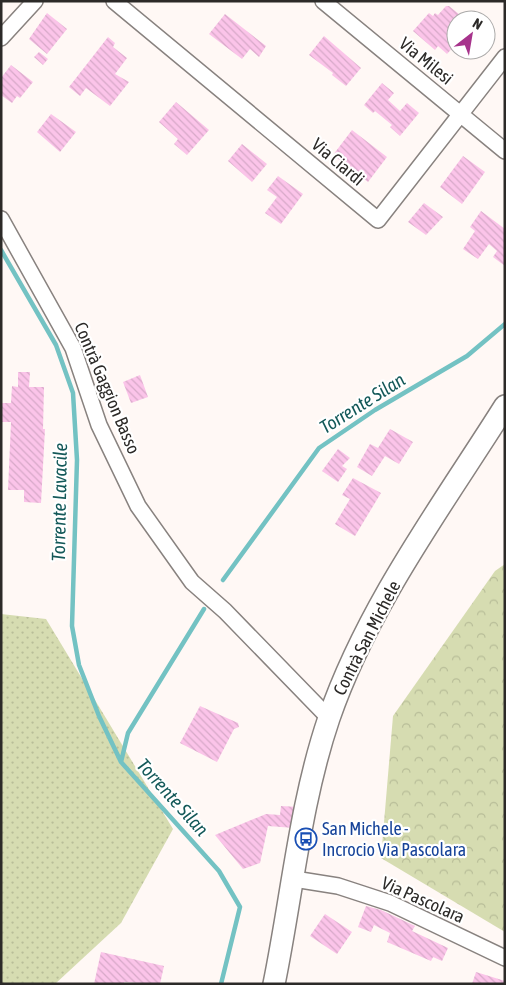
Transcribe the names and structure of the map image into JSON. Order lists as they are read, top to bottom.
{
  "streets": {
    "main road": ["Contrà San Michele"],
    "street": [
      "Via Milesi",
      "Via Ciardi",
      "Contrà Gaggion Basso",
      "Via Pascolara"
    ]
  },
  "crossings": [
    ["Via Milesi", "Via Ciardi"],
    ["Contrà Gaggion Basso", "Contrà San Michele"],
    ["Contrà San Michele", "Via Pascolara"]
  ],
  "water": ["Torrente Silan", "Torrente Lavacile"],
  "places": {
    "bus stop": ["San Michele - Incrocio Via Pascolara"]
  },
  "north": "top right"
}
